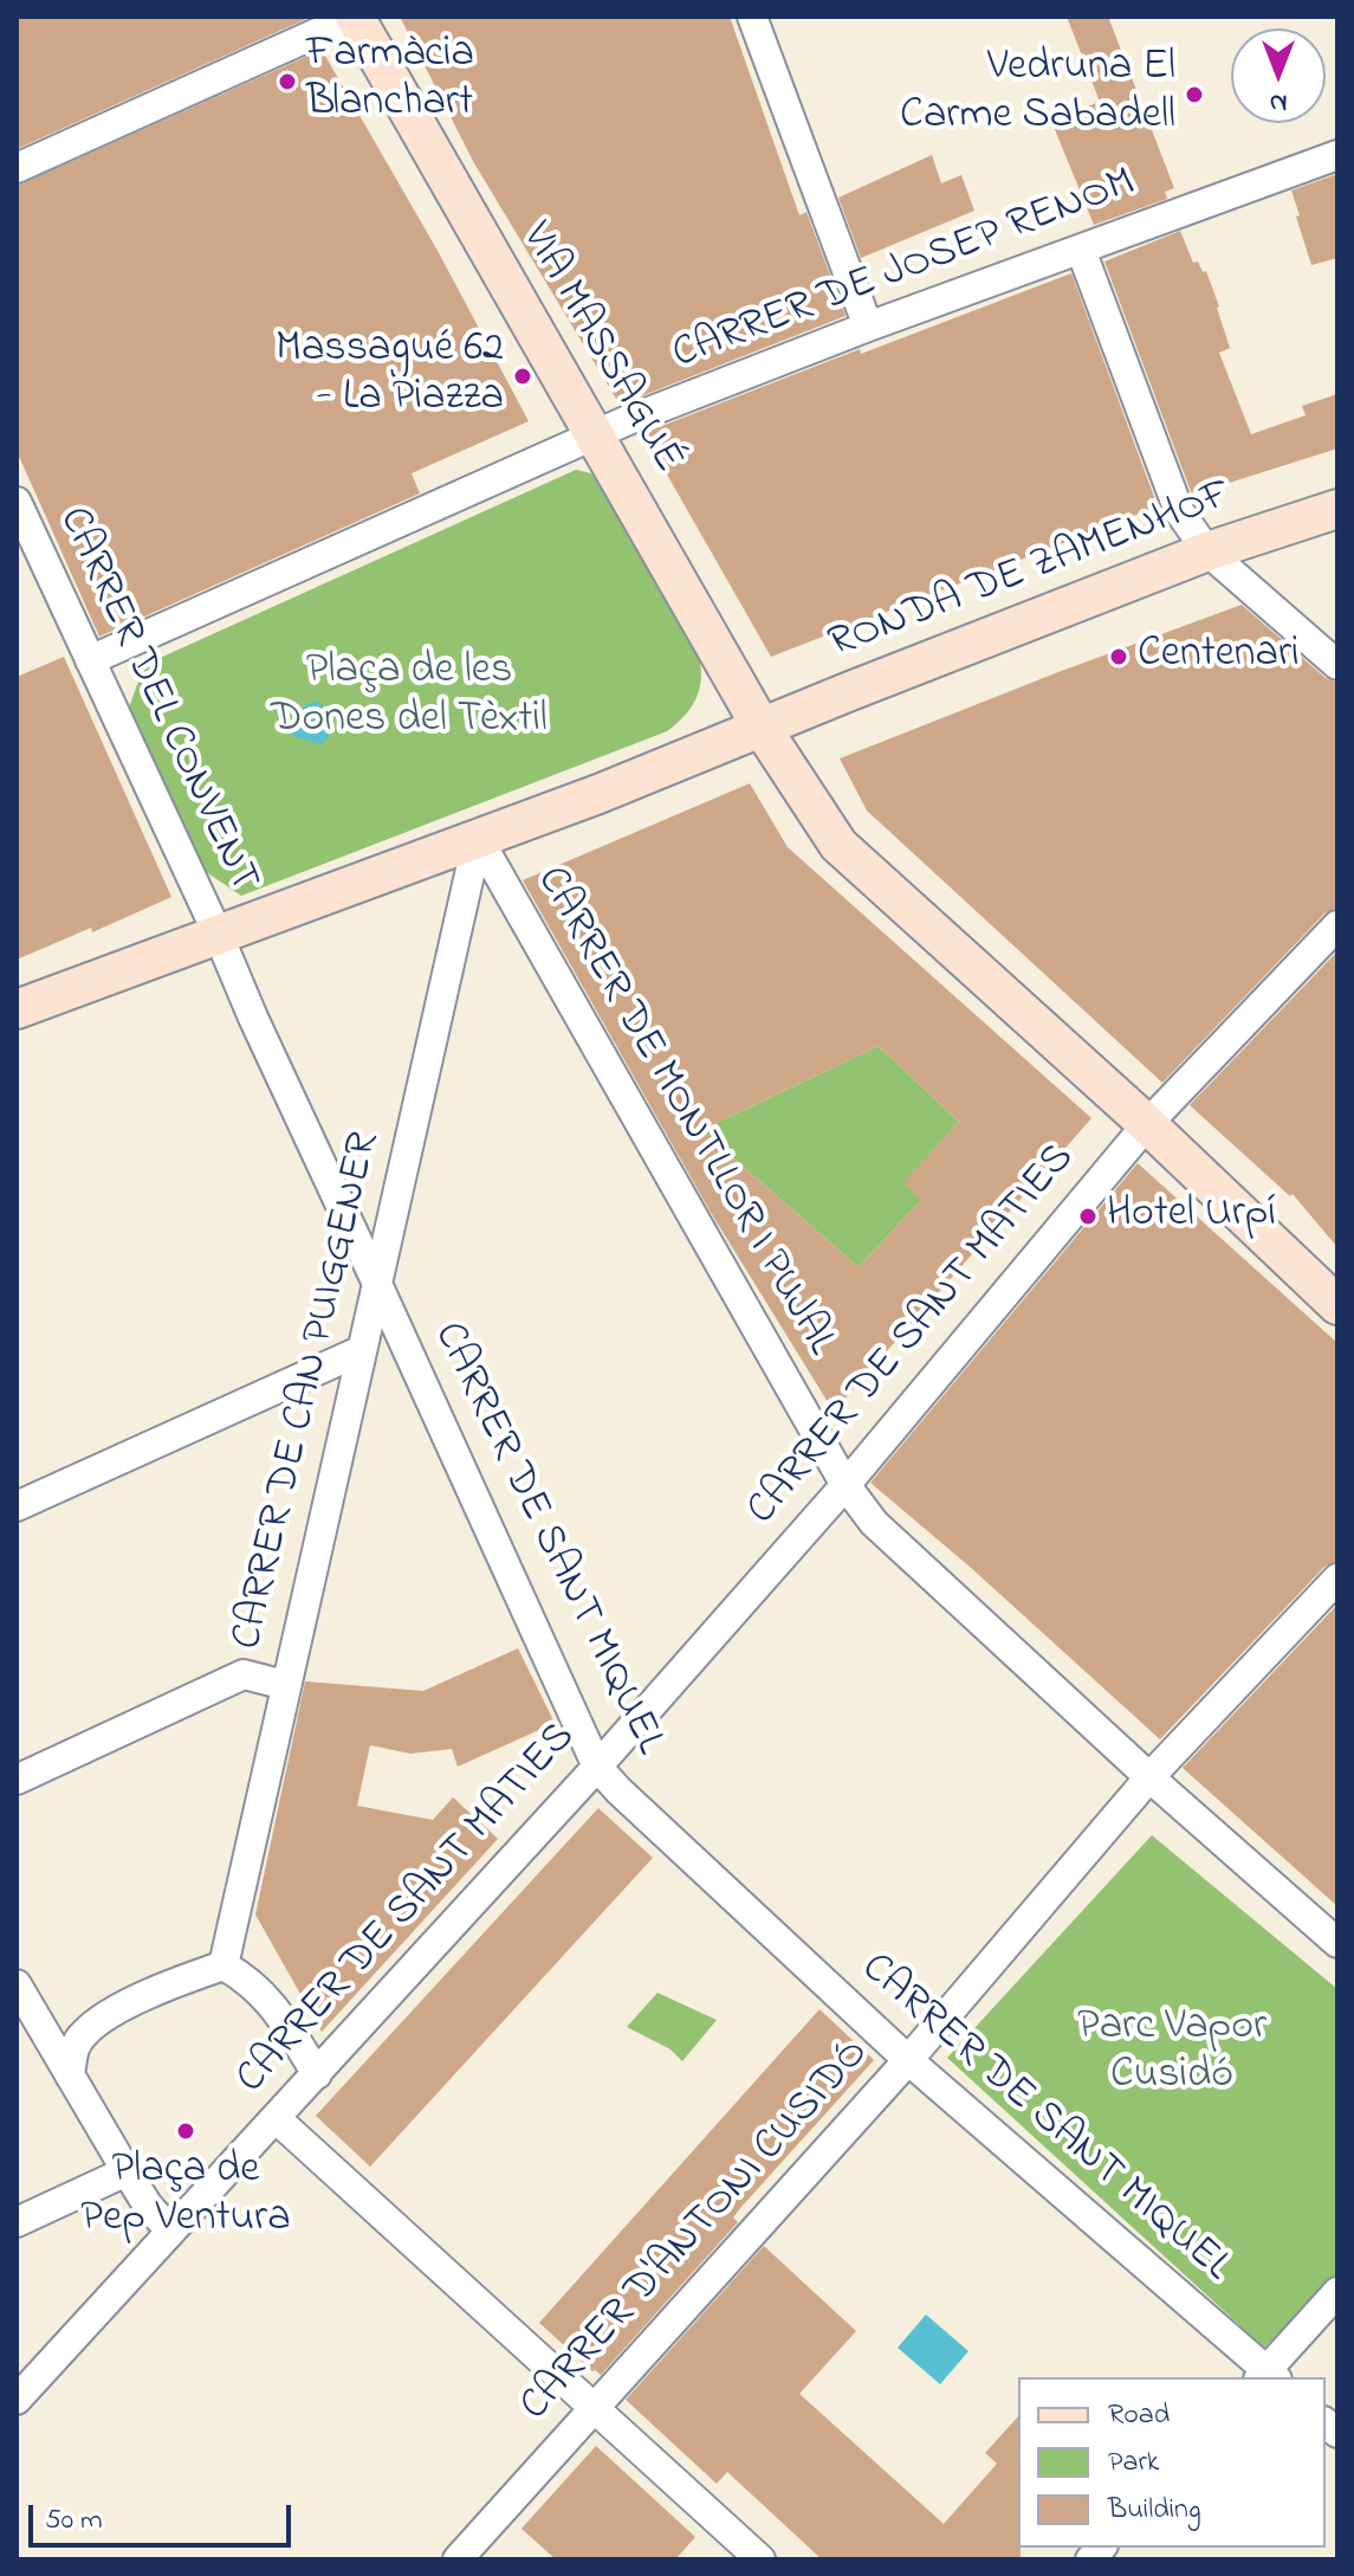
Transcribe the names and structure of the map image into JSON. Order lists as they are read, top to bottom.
{
  "streets": {
    "street": [
      "CARRER DE JOSEP RENOM",
      "VIA MASSAGUÉ",
      "RONDA DE ZAMENHOF",
      "CARRER DEL CONVENT",
      "CARRER DE MONTLLOR I PUJAL",
      "CARRER DE SANT MATIES",
      "CARRER DE CAN PUIGGENER",
      "CARRER DE SANT MIQUEL",
      "CARRER D'ANTONI CUSIDÓ"
    ]
  },
  "crossings": [
    ["CARRER DE JOSEP RENOM", "VIA MASSAGUÉ"],
    ["CARRER DE JOSEP RENOM", "CARRER DEL CONVENT"],
    ["VIA MASSAGUÉ", "RONDA DE ZAMENHOF"],
    ["VIA MASSAGUÉ", "CARRER DE SANT MATIES"],
    ["RONDA DE ZAMENHOF", "CARRER DEL CONVENT"],
    ["RONDA DE ZAMENHOF", "CARRER DE MONTLLOR I PUJAL"],
    ["RONDA DE ZAMENHOF", "CARRER DE CAN PUIGGENER"],
    ["RONDA DE ZAMENHOF", "CARRER DE SANT MIQUEL"],
    ["CARRER DEL CONVENT", "CARRER DE SANT MIQUEL"],
    ["CARRER DE MONTLLOR I PUJAL", "CARRER DE SANT MATIES"],
    ["CARRER DE MONTLLOR I PUJAL", "CARRER DE CAN PUIGGENER"],
    ["CARRER DE MONTLLOR I PUJAL", "CARRER D'ANTONI CUSIDÓ"],
    ["CARRER DE SANT MATIES", "CARRER DE SANT MIQUEL"],
    ["CARRER DE CAN PUIGGENER", "CARRER DE SANT MIQUEL"],
    ["CARRER DE SANT MIQUEL", "CARRER D'ANTONI CUSIDÓ"]
  ],
  "parks": ["Plaça de les Dones del Tèxtil", "Parc Vapor Cusidó"],
  "places": [
    "Farmàcia Blanchart",
    "Vedruna El Carme Sabadell",
    "Massagué 62 - La Piazza",
    "Centenari",
    "Hotel Urpí",
    "Plaça de Pep Ventura"
  ],
  "legend": ["Road", "Park", "Building"],
  "scale_bar": "50 m",
  "north": "bottom"
}
